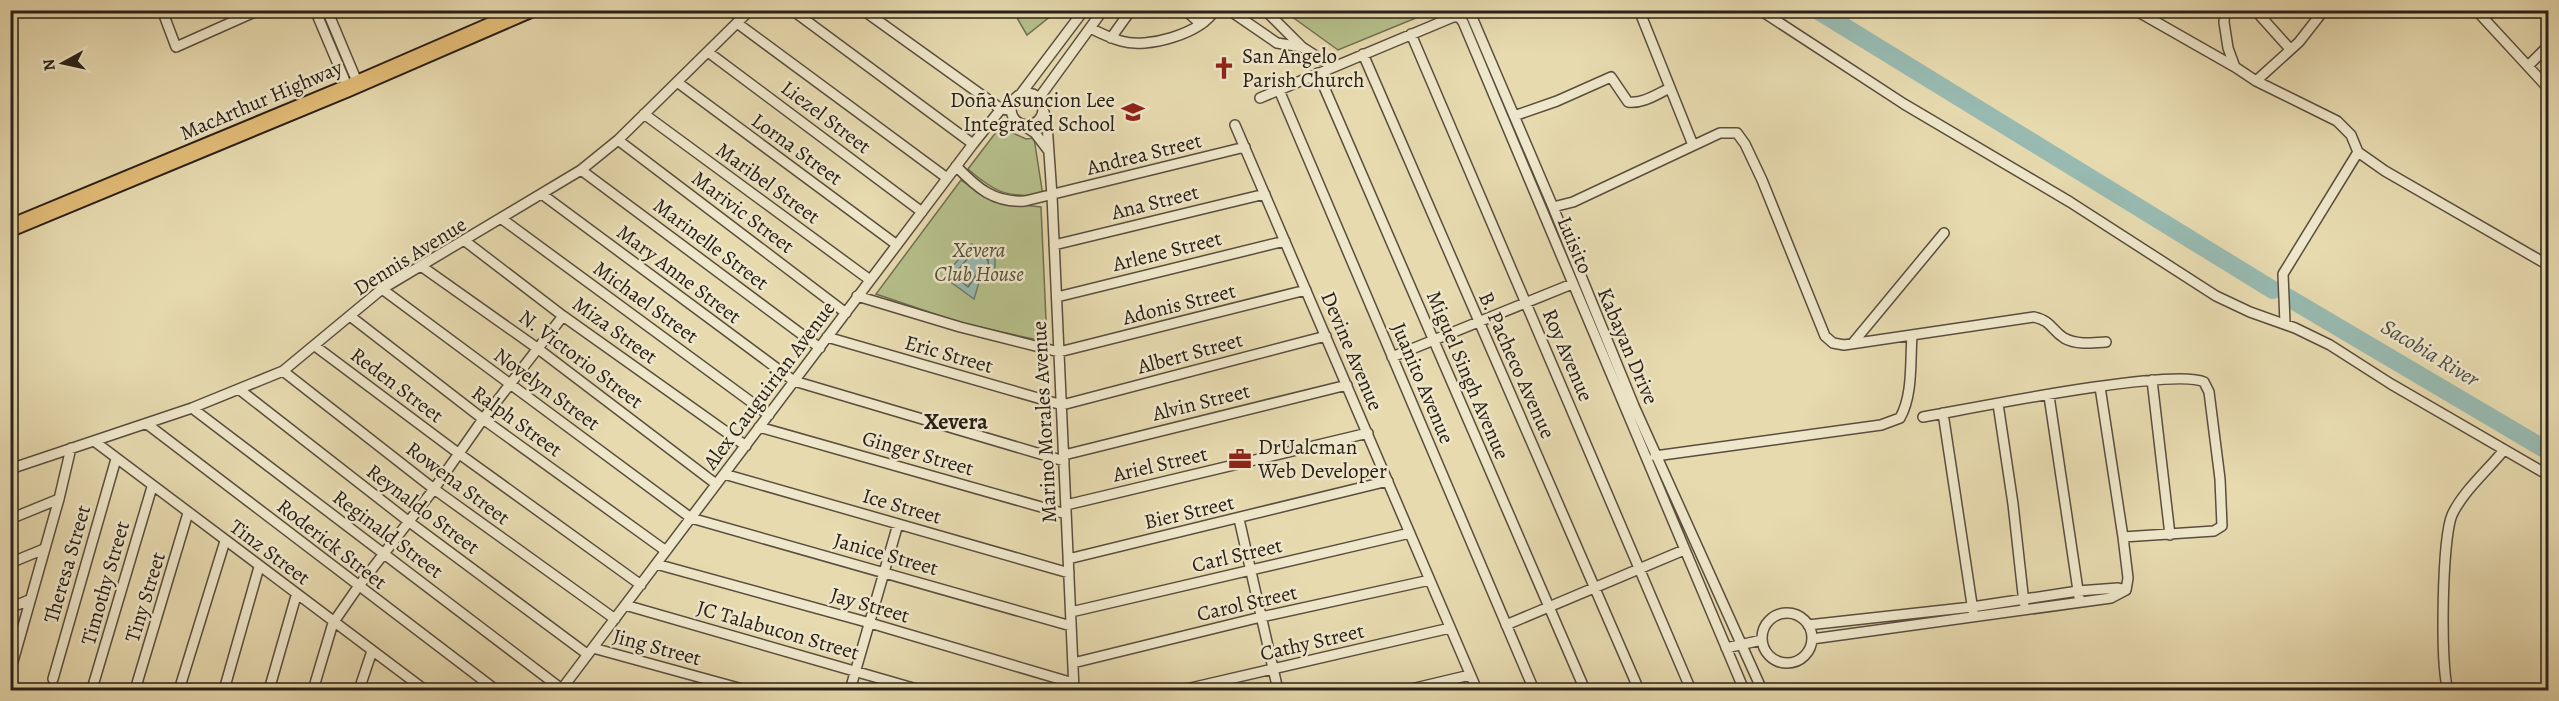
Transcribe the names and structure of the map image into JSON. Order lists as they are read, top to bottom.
{
  "streets": {
    "highway": ["MacArthur Highway"],
    "street": [
      "Liezel Street",
      "Lorna Street",
      "Andrea Street",
      "Maribel Street",
      "Ana Street",
      "Marivic Street",
      "Marinelle Street",
      "Luisito",
      "Arlene Street",
      "Dennis Avenue",
      "Mary Anne Street",
      "Michael Street",
      "Adonis Street",
      "Miza Street",
      "Kabayan Drive",
      "Devine Avenue",
      "Albert Street",
      "Eric Street",
      "Roy Avenue",
      "N. Victorio Street",
      "B. Pacheco Avenue",
      "Miguel Singh Avenue",
      "Juanito Avenue",
      "Reden Street",
      "Alex Cauguirian Avenue",
      "Novelyn Street",
      "Alvin Street",
      "Ralph Street",
      "Marino Morales Avenue",
      "Ginger Street",
      "Ariel Street",
      "Rowena Street",
      "Ice Street",
      "Reynaldo Street",
      "Bier Street",
      "Reginald Street",
      "Roderick Street",
      "Tinz Street",
      "Janice Street",
      "Carl Street",
      "Theresa Street",
      "Timothy Street",
      "Tiny Street",
      "Carol Street",
      "Jay Street",
      "JC Talabucon Street",
      "Cathy Street",
      "Jing Street"
    ]
  },
  "crossings": [
    ["Liezel Street", "Dennis Avenue"],
    ["Liezel Street", "Alex Cauguirian Avenue"],
    ["Lorna Street", "Dennis Avenue"],
    ["Lorna Street", "Alex Cauguirian Avenue"],
    ["Andrea Street", "Devine Avenue"],
    ["Andrea Street", "Alex Cauguirian Avenue"],
    ["Andrea Street", "Marino Morales Avenue"],
    ["Maribel Street", "Dennis Avenue"],
    ["Maribel Street", "Alex Cauguirian Avenue"],
    ["Ana Street", "Devine Avenue"],
    ["Ana Street", "Marino Morales Avenue"],
    ["Marivic Street", "Dennis Avenue"],
    ["Marivic Street", "Alex Cauguirian Avenue"],
    ["Marinelle Street", "Dennis Avenue"],
    ["Marinelle Street", "Alex Cauguirian Avenue"],
    ["Luisito", "Roy Avenue"],
    ["Arlene Street", "Devine Avenue"],
    ["Arlene Street", "Marino Morales Avenue"],
    ["Dennis Avenue", "Mary Anne Street"],
    ["Dennis Avenue", "Michael Street"],
    ["Dennis Avenue", "Miza Street"],
    ["Dennis Avenue", "N. Victorio Street"],
    ["Dennis Avenue", "Reden Street"],
    ["Dennis Avenue", "Novelyn Street"],
    ["Dennis Avenue", "Ralph Street"],
    ["Dennis Avenue", "Rowena Street"],
    ["Dennis Avenue", "Reynaldo Street"],
    ["Dennis Avenue", "Reginald Street"],
    ["Dennis Avenue", "Roderick Street"],
    ["Dennis Avenue", "Tinz Street"],
    ["Mary Anne Street", "Alex Cauguirian Avenue"],
    ["Michael Street", "Alex Cauguirian Avenue"],
    ["Adonis Street", "Devine Avenue"],
    ["Adonis Street", "Marino Morales Avenue"],
    ["Miza Street", "Alex Cauguirian Avenue"],
    ["Devine Avenue", "Albert Street"],
    ["Devine Avenue", "Alvin Street"],
    ["Devine Avenue", "Ariel Street"],
    ["Devine Avenue", "Bier Street"],
    ["Devine Avenue", "Carl Street"],
    ["Devine Avenue", "Carol Street"],
    ["Devine Avenue", "Cathy Street"],
    ["Albert Street", "Eric Street"],
    ["Albert Street", "Marino Morales Avenue"],
    ["Eric Street", "Alex Cauguirian Avenue"],
    ["Eric Street", "Marino Morales Avenue"],
    ["N. Victorio Street", "Alex Cauguirian Avenue"],
    ["Reden Street", "Alex Cauguirian Avenue"],
    ["Alex Cauguirian Avenue", "Novelyn Street"],
    ["Alex Cauguirian Avenue", "Ralph Street"],
    ["Alex Cauguirian Avenue", "Ginger Street"],
    ["Alex Cauguirian Avenue", "Rowena Street"],
    ["Alex Cauguirian Avenue", "Ice Street"],
    ["Alex Cauguirian Avenue", "Reynaldo Street"],
    ["Alex Cauguirian Avenue", "Reginald Street"],
    ["Alex Cauguirian Avenue", "Janice Street"],
    ["Alex Cauguirian Avenue", "Jay Street"],
    ["Alex Cauguirian Avenue", "JC Talabucon Street"],
    ["Alex Cauguirian Avenue", "Jing Street"],
    ["Novelyn Street", "Janice Street"],
    ["Alvin Street", "Marino Morales Avenue"],
    ["Marino Morales Avenue", "Ginger Street"],
    ["Marino Morales Avenue", "Ariel Street"],
    ["Marino Morales Avenue", "Ice Street"],
    ["Marino Morales Avenue", "Bier Street"],
    ["Marino Morales Avenue", "Janice Street"],
    ["Marino Morales Avenue", "Carl Street"],
    ["Marino Morales Avenue", "Carol Street"],
    ["Marino Morales Avenue", "Jay Street"],
    ["Ginger Street", "Ariel Street"],
    ["Reynaldo Street", "Jing Street"],
    ["Tinz Street", "Theresa Street"],
    ["Tinz Street", "Timothy Street"],
    ["Tinz Street", "Tiny Street"]
  ],
  "districts": ["Xevera"],
  "water": ["Sacobia River"],
  "parks": ["Xevera Club House"],
  "places": {
    "church": ["San Angelo Parish Church"],
    "school or university": ["Doña Asuncion Lee Integrated School"],
    "office": ["DrUalcman Web Developer"]
  },
  "north": "left"
}
